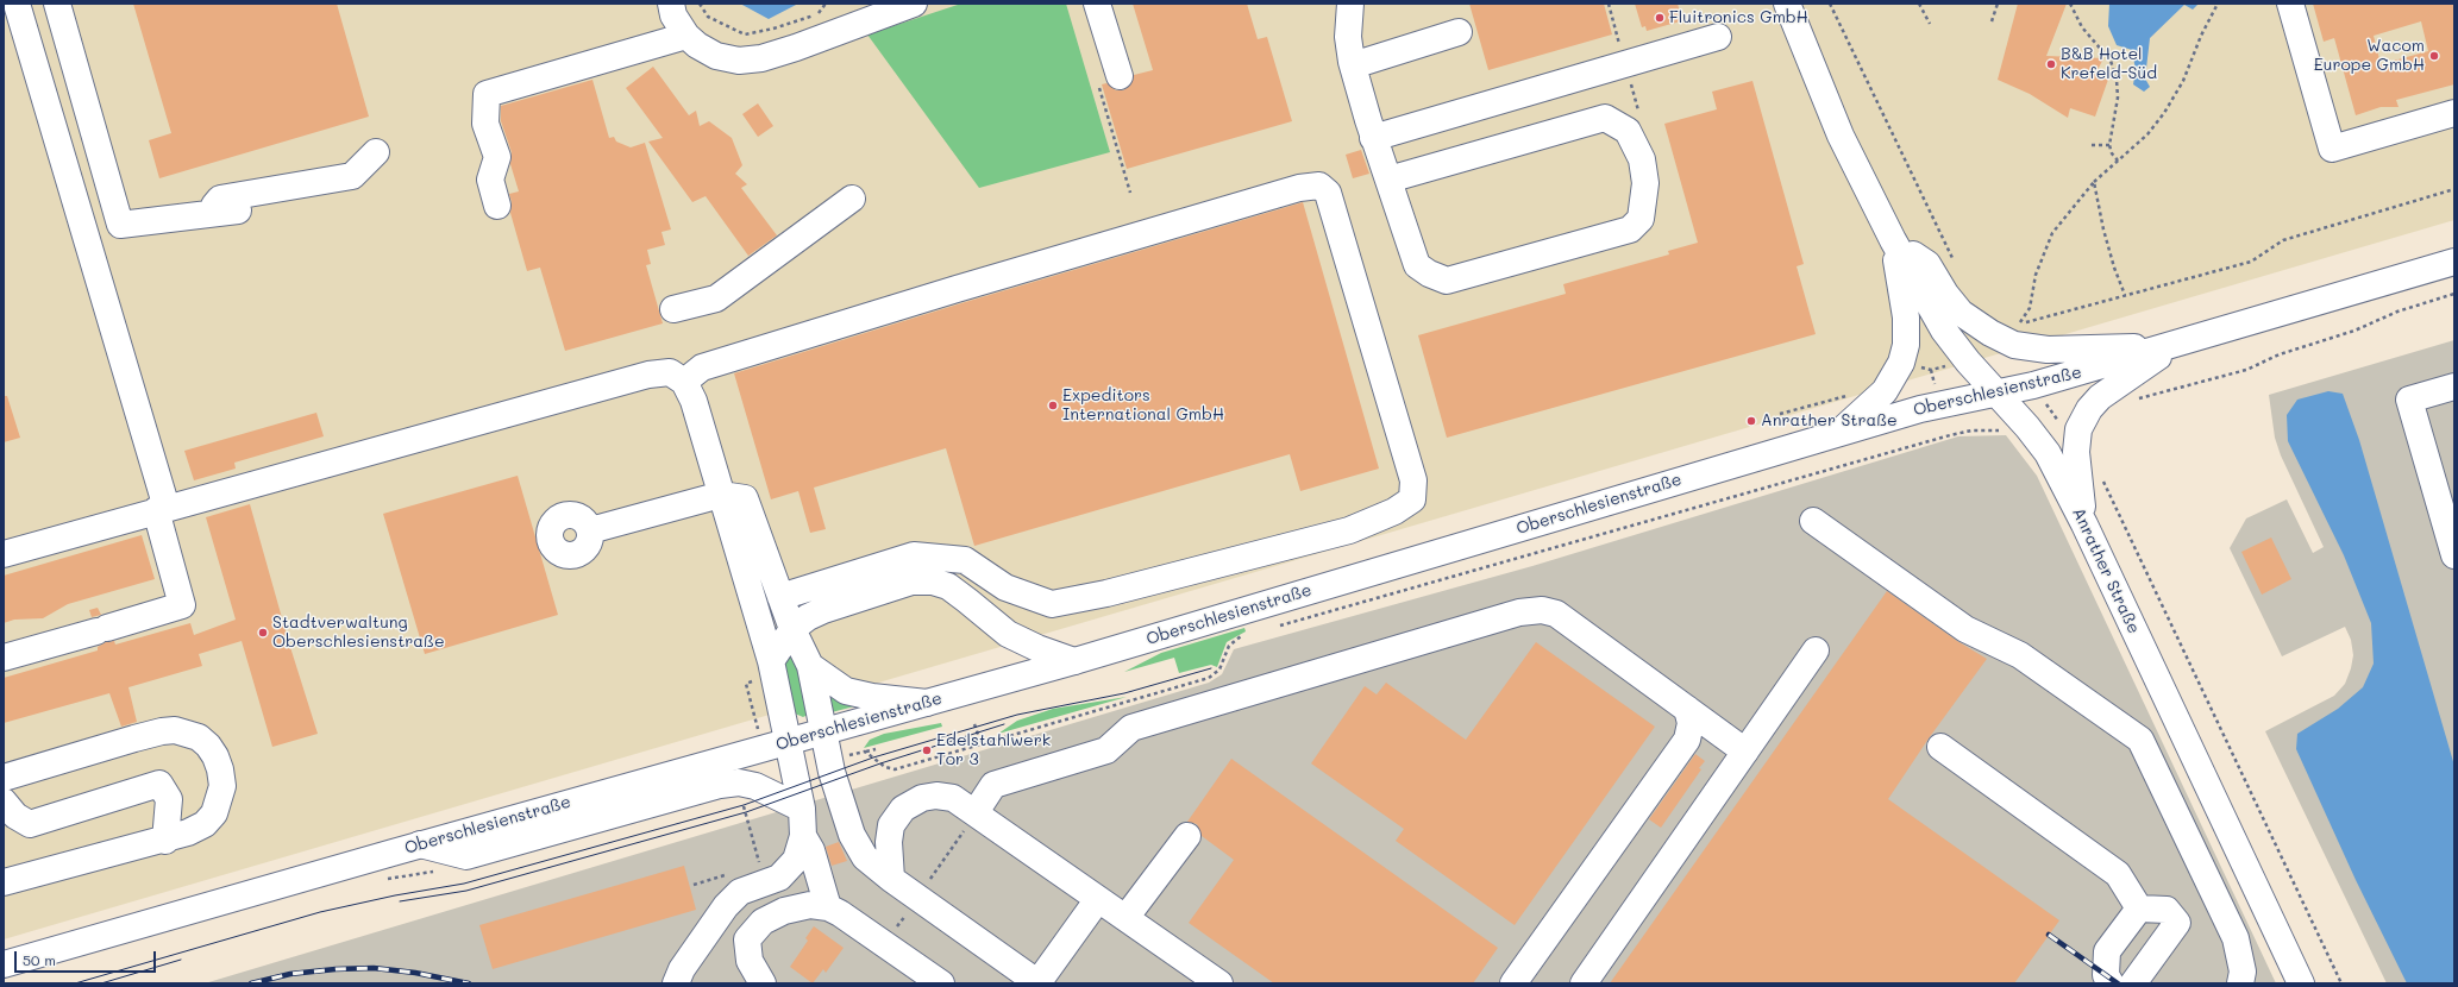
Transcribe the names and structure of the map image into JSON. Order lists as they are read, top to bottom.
{
  "streets": {
    "main road": ["Oberschlesienstraße", "Anrather Straße"]
  },
  "crossings": [
    ["Oberschlesienstraße", "Anrather Straße"]
  ],
  "places": [
    "Fluitronics GmbH",
    "Wacom Europe GmbH",
    "B&B Hotel Krefeld-Süd",
    "Expeditors International GmbH",
    "Anrather Straße",
    "Stadtverwaltung Oberschlesienstraße",
    "Edelstahlwerk Tor 3"
  ],
  "scale_bar": "50 m"
}
